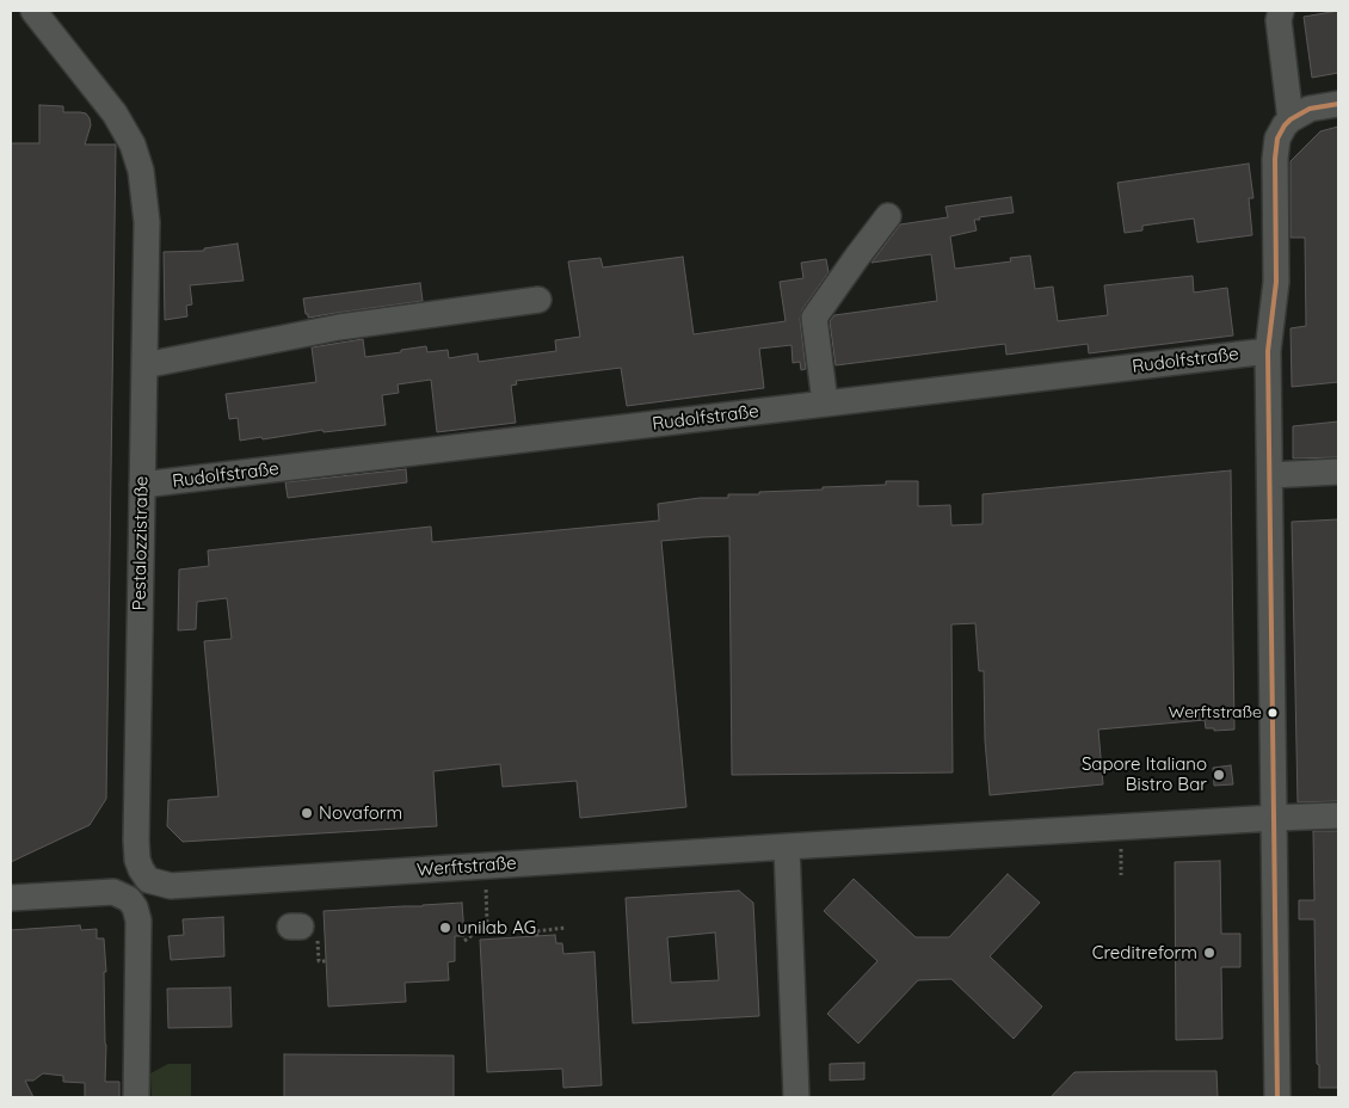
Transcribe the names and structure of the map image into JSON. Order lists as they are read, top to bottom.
{
  "streets": {
    "street": ["Rudolfstraße", "Pestalozzistraße", "Werftstraße"]
  },
  "crossings": [
    ["Rudolfstraße", "Pestalozzistraße"],
    ["Pestalozzistraße", "Werftstraße"]
  ],
  "places": [
    "Werftstraße",
    "Sapore Italiano Bistro Bar",
    "Novaform",
    "unilab AG",
    "Creditreform"
  ]
}
